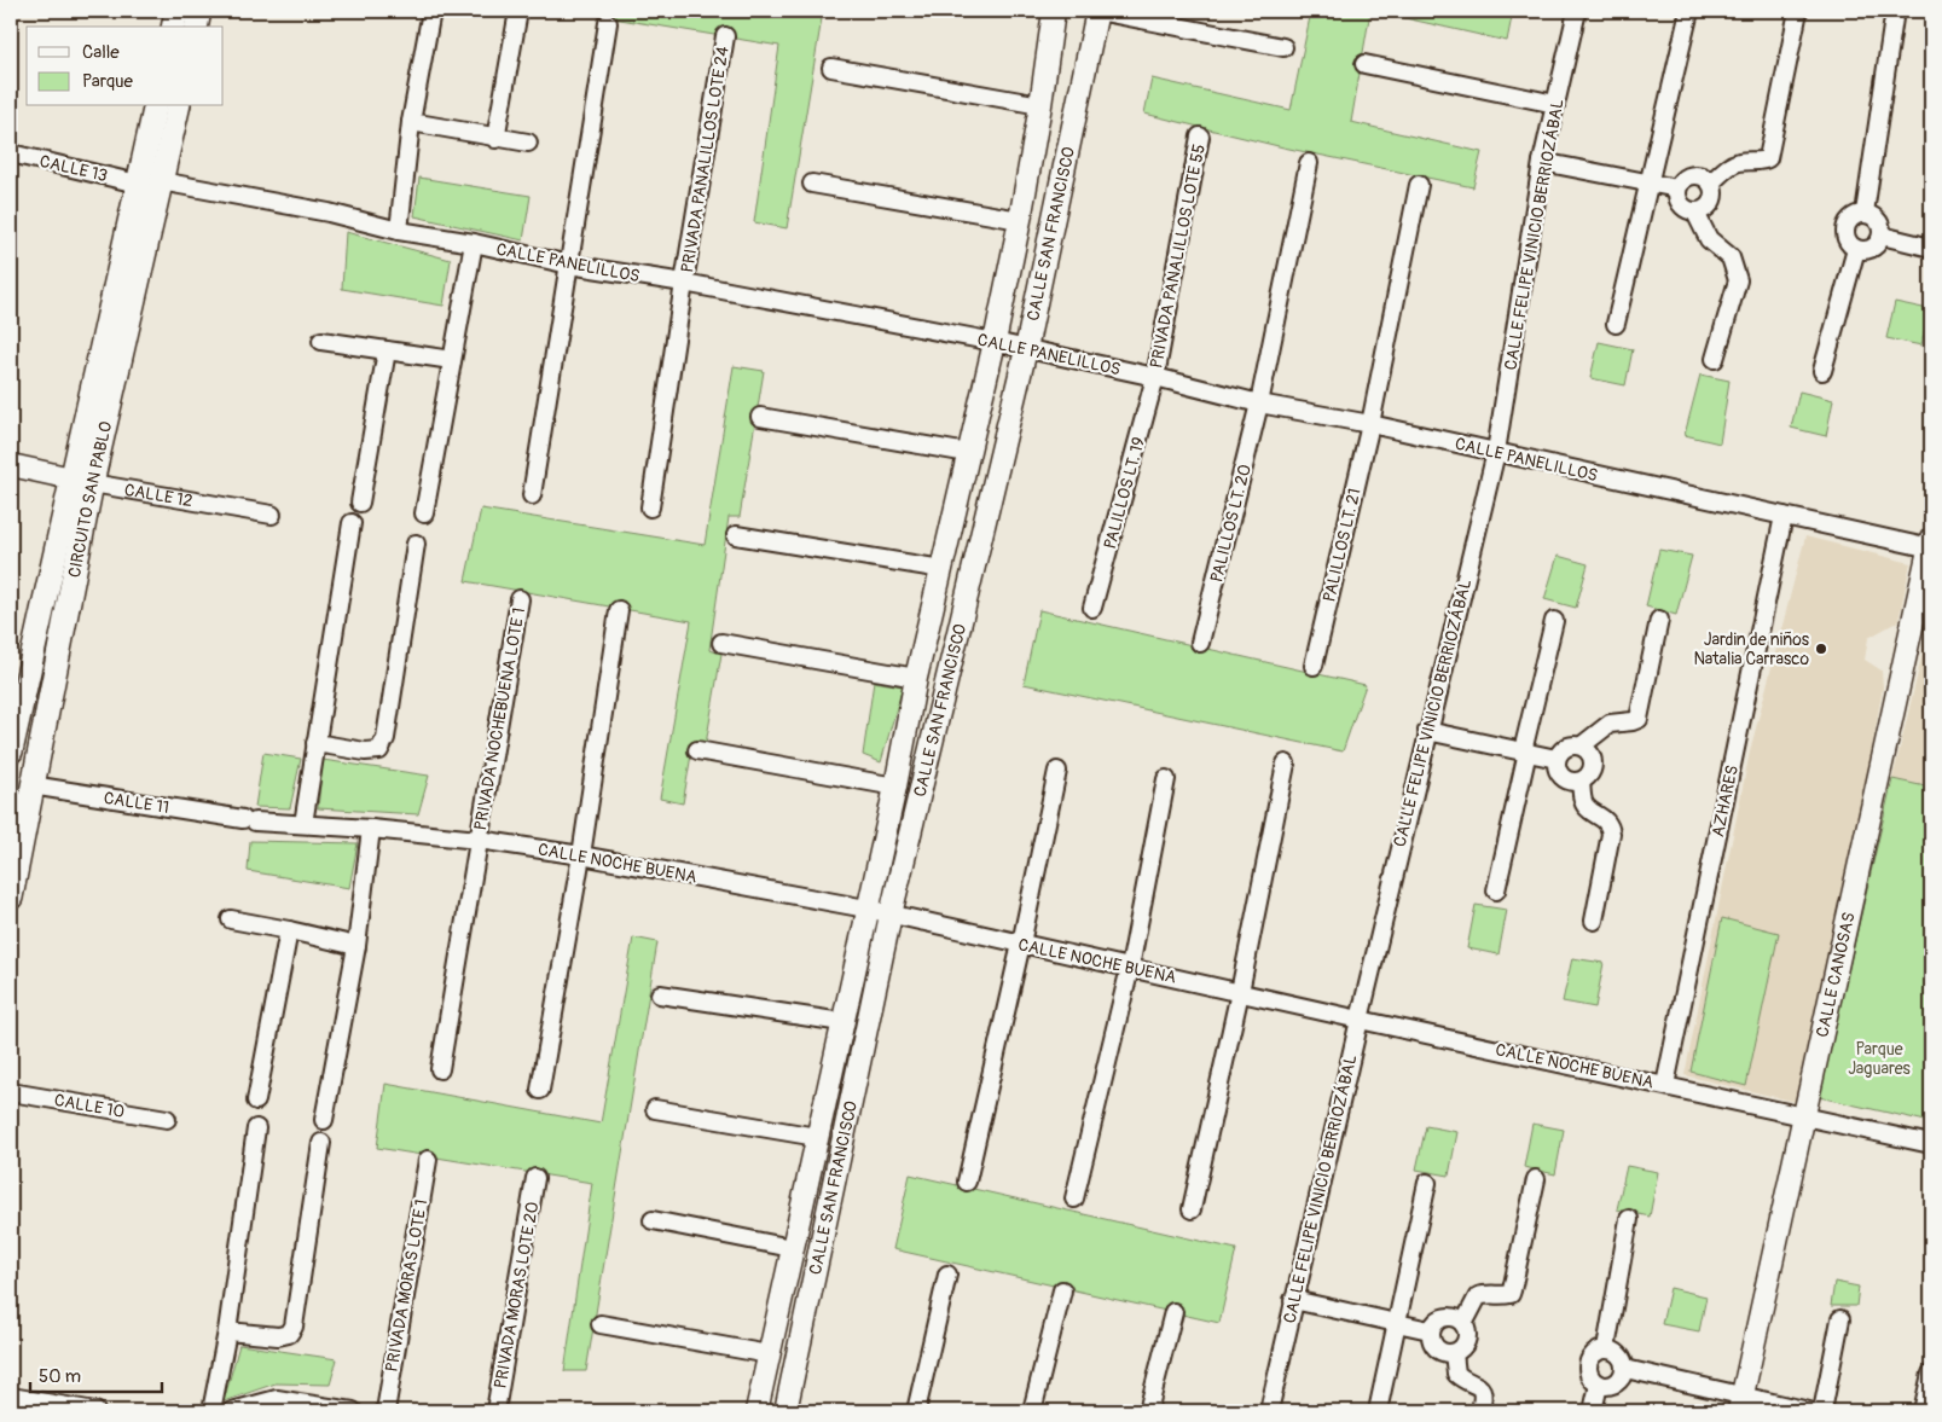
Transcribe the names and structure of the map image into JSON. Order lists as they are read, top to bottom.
{
  "streets": {
    "main road": ["CIRCUITO SAN PABLO"],
    "street": [
      "PRIVADA PANALILLOS LOTE 24",
      "CALLE 13",
      "CALLE SAN FRANCISCO",
      "CALLE FELIPE VINICIO BERRIOZÁBAL",
      "PRIVADA PANALILLOS LOTE 55",
      "CALLE PANELILLOS",
      "PALILLOS LT. 19",
      "CALLE 12",
      "PALILLOS LT. 20",
      "PALILLOS LT. 21",
      "PRIVADA NOCHEBUENA LOTE 1",
      "AZHARES",
      "CALLE 11",
      "CALLE NOCHE BUENA",
      "CALLE CANOSAS",
      "CALLE 10",
      "PRIVADA MORAS LOTE 1",
      "PRIVADA MORAS LOTE 20"
    ]
  },
  "crossings": [
    ["PRIVADA PANALILLOS LOTE 24", "CALLE PANELILLOS"],
    ["CALLE 13", "CIRCUITO SAN PABLO"],
    ["CALLE SAN FRANCISCO", "CALLE PANELILLOS"],
    ["CALLE SAN FRANCISCO", "CALLE NOCHE BUENA"],
    ["CALLE FELIPE VINICIO BERRIOZÁBAL", "CALLE PANELILLOS"],
    ["CALLE FELIPE VINICIO BERRIOZÁBAL", "CALLE NOCHE BUENA"],
    ["PRIVADA PANALILLOS LOTE 55", "CALLE PANELILLOS"],
    ["PRIVADA PANALILLOS LOTE 55", "PALILLOS LT. 19"],
    ["CALLE PANELILLOS", "PALILLOS LT. 19"],
    ["CALLE PANELILLOS", "CIRCUITO SAN PABLO"],
    ["CALLE PANELILLOS", "PALILLOS LT. 20"],
    ["CALLE PANELILLOS", "PALILLOS LT. 21"],
    ["CALLE PANELILLOS", "AZHARES"],
    ["CALLE PANELILLOS", "CALLE CANOSAS"],
    ["CALLE 12", "CIRCUITO SAN PABLO"],
    ["CIRCUITO SAN PABLO", "CALLE 11"],
    ["PRIVADA NOCHEBUENA LOTE 1", "CALLE NOCHE BUENA"],
    ["AZHARES", "CALLE NOCHE BUENA"],
    ["CALLE 11", "CALLE NOCHE BUENA"],
    ["CALLE NOCHE BUENA", "CALLE CANOSAS"]
  ],
  "parks": ["Parque Jaguares"],
  "places": ["Jardin de niños Natalia Carrasco"],
  "legend": ["Calle", "Parque"],
  "scale_bar": "50 m"
}
